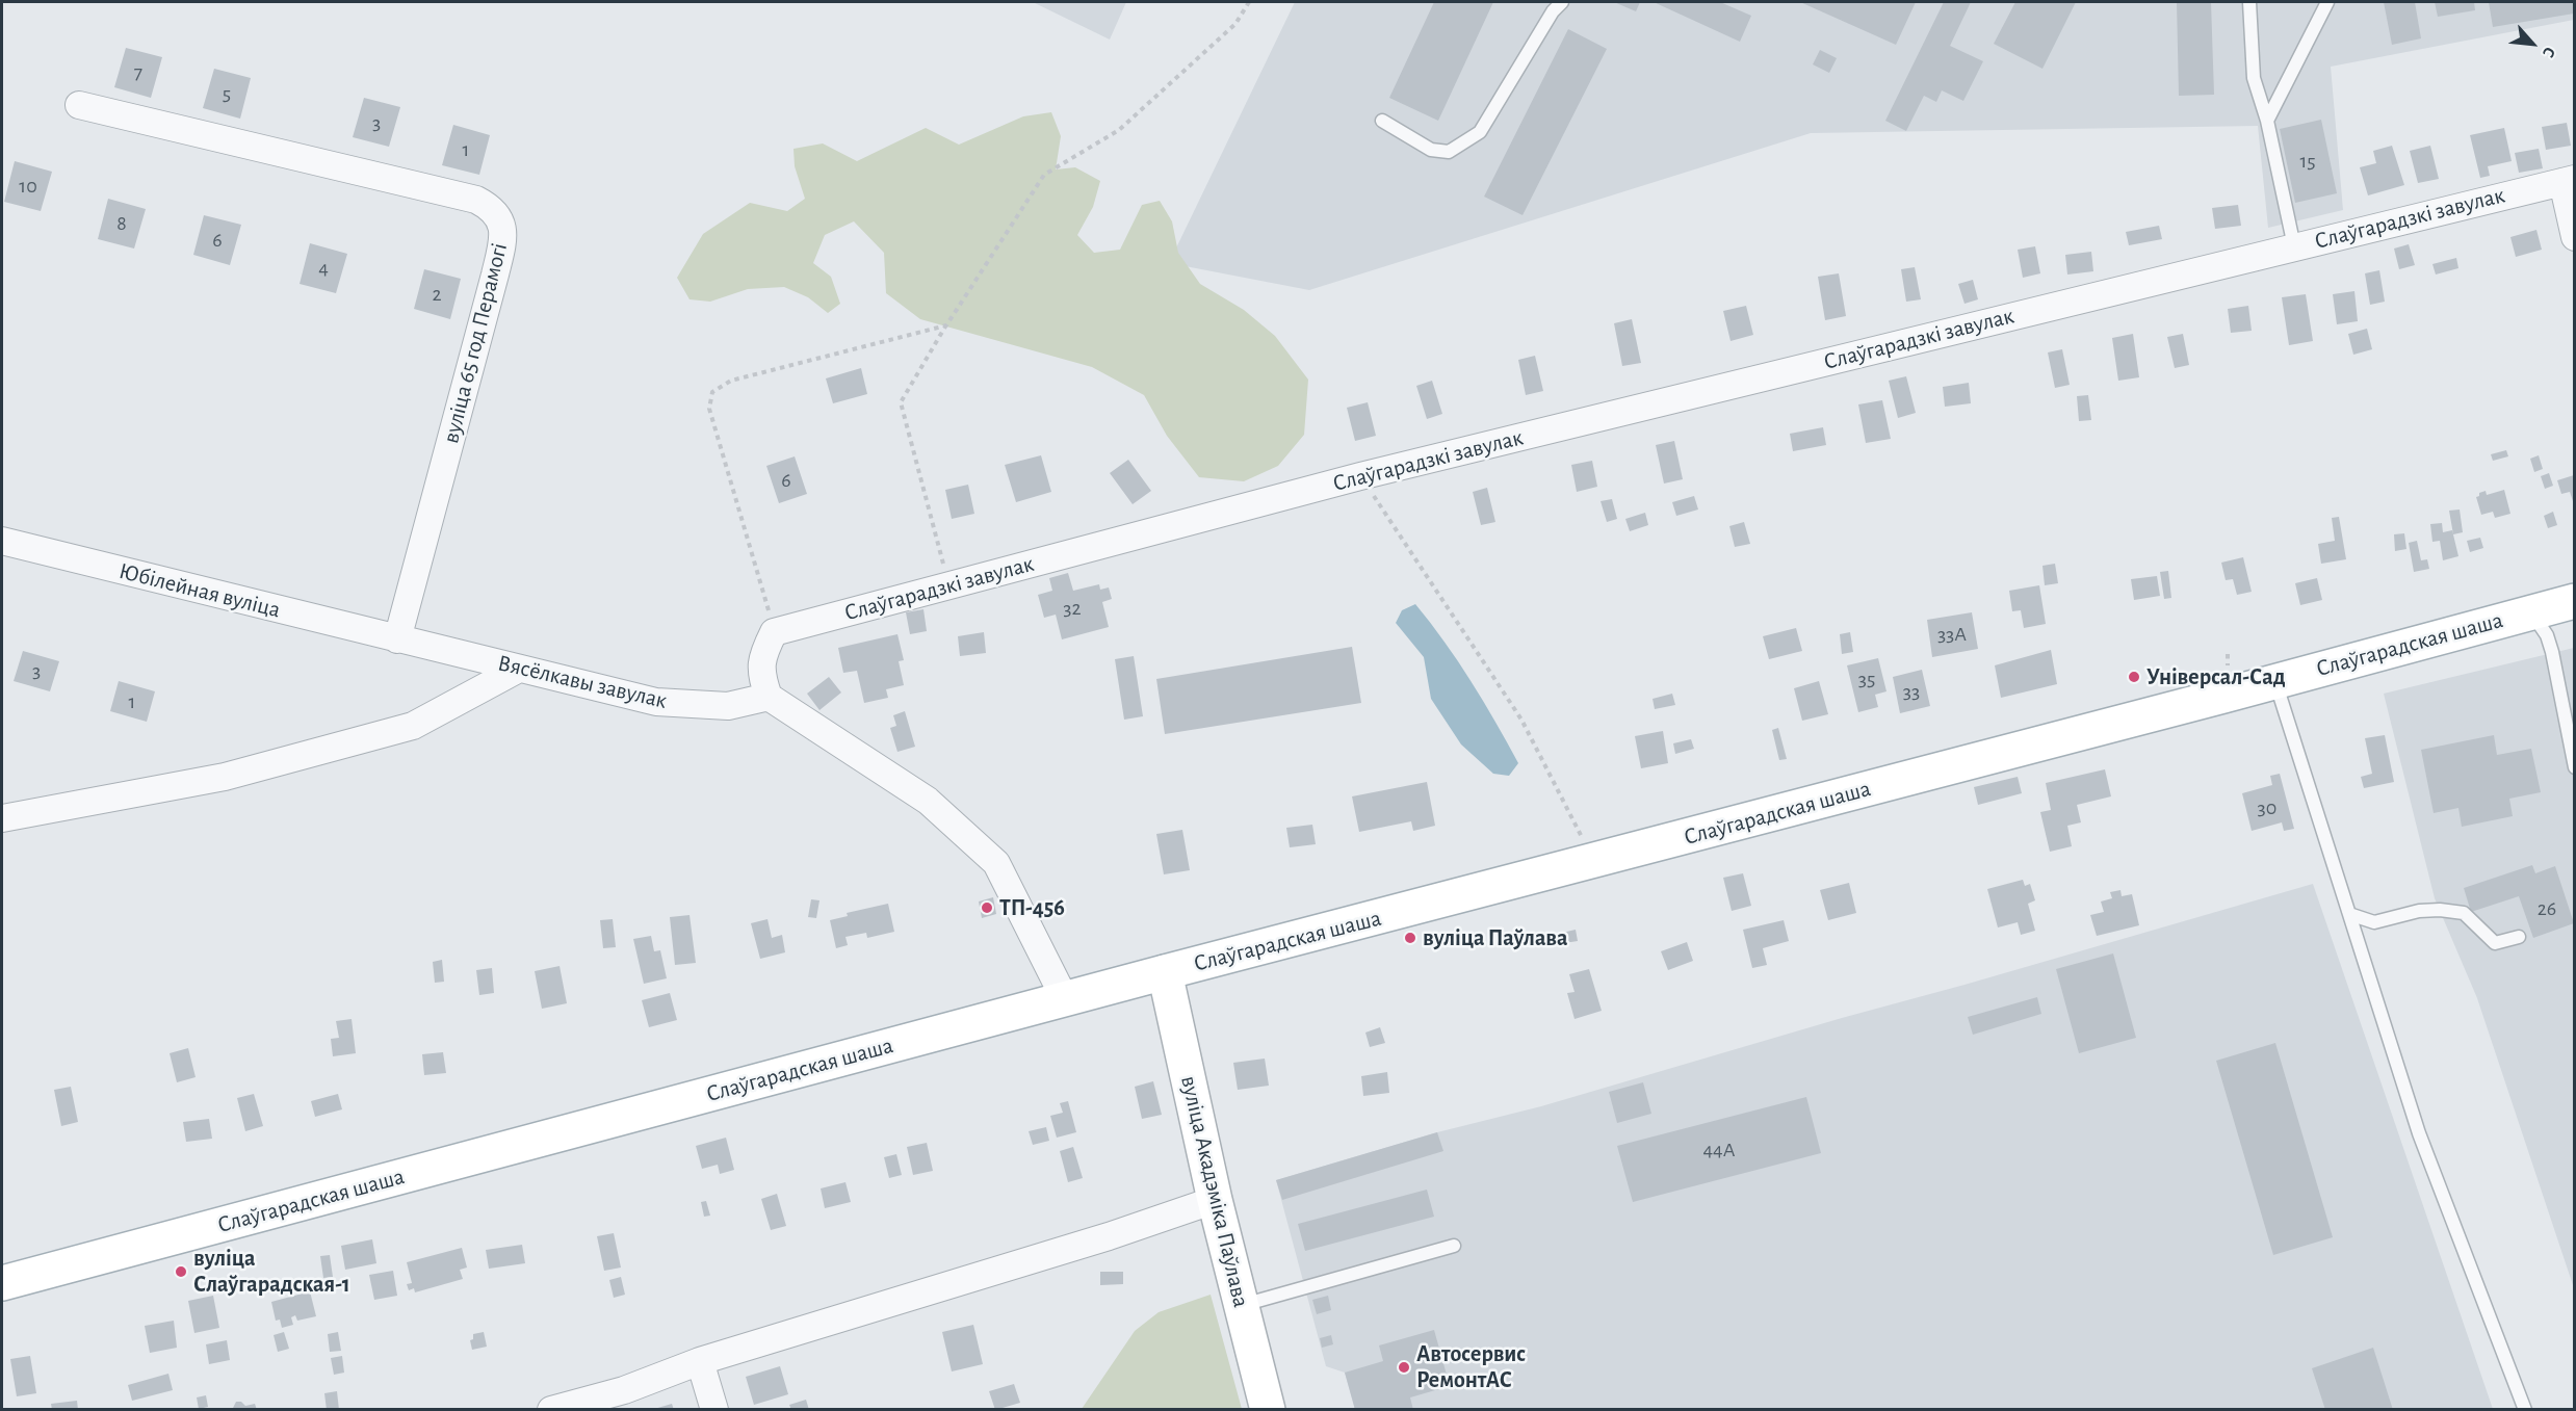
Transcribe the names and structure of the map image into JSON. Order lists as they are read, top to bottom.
{
  "streets": {
    "main road": ["Слаўгарадская шаша", "вуліца Акадэміка Паўлава"],
    "street": [
      "Слаўгарадзкі завулак",
      "вуліца 65 год Перамогі",
      "Юбілейная вуліца",
      "Вясёлкавы завулак"
    ]
  },
  "crossings": [
    ["вуліца 65 год Перамогі", "Юбілейная вуліца"],
    ["вуліца 65 год Перамогі", "Вясёлкавы завулак"],
    ["Юбілейная вуліца", "Вясёлкавы завулак"],
    ["Слаўгарадская шаша", "вуліца Акадэміка Паўлава"]
  ],
  "places": [
    "Універсал-Сад",
    "ТП-456",
    "вуліца Паўлава",
    "вуліца Слаўгарадская-1",
    "Автосервис РемонтАС"
  ],
  "house_numbers": [
    "7",
    "5",
    "3",
    "1",
    "15",
    "10",
    "8",
    "6",
    "4",
    "2",
    "6",
    "32",
    "33А",
    "3",
    "35",
    "33",
    "1",
    "30",
    "26",
    "44А"
  ],
  "north": "bottom right"
}
